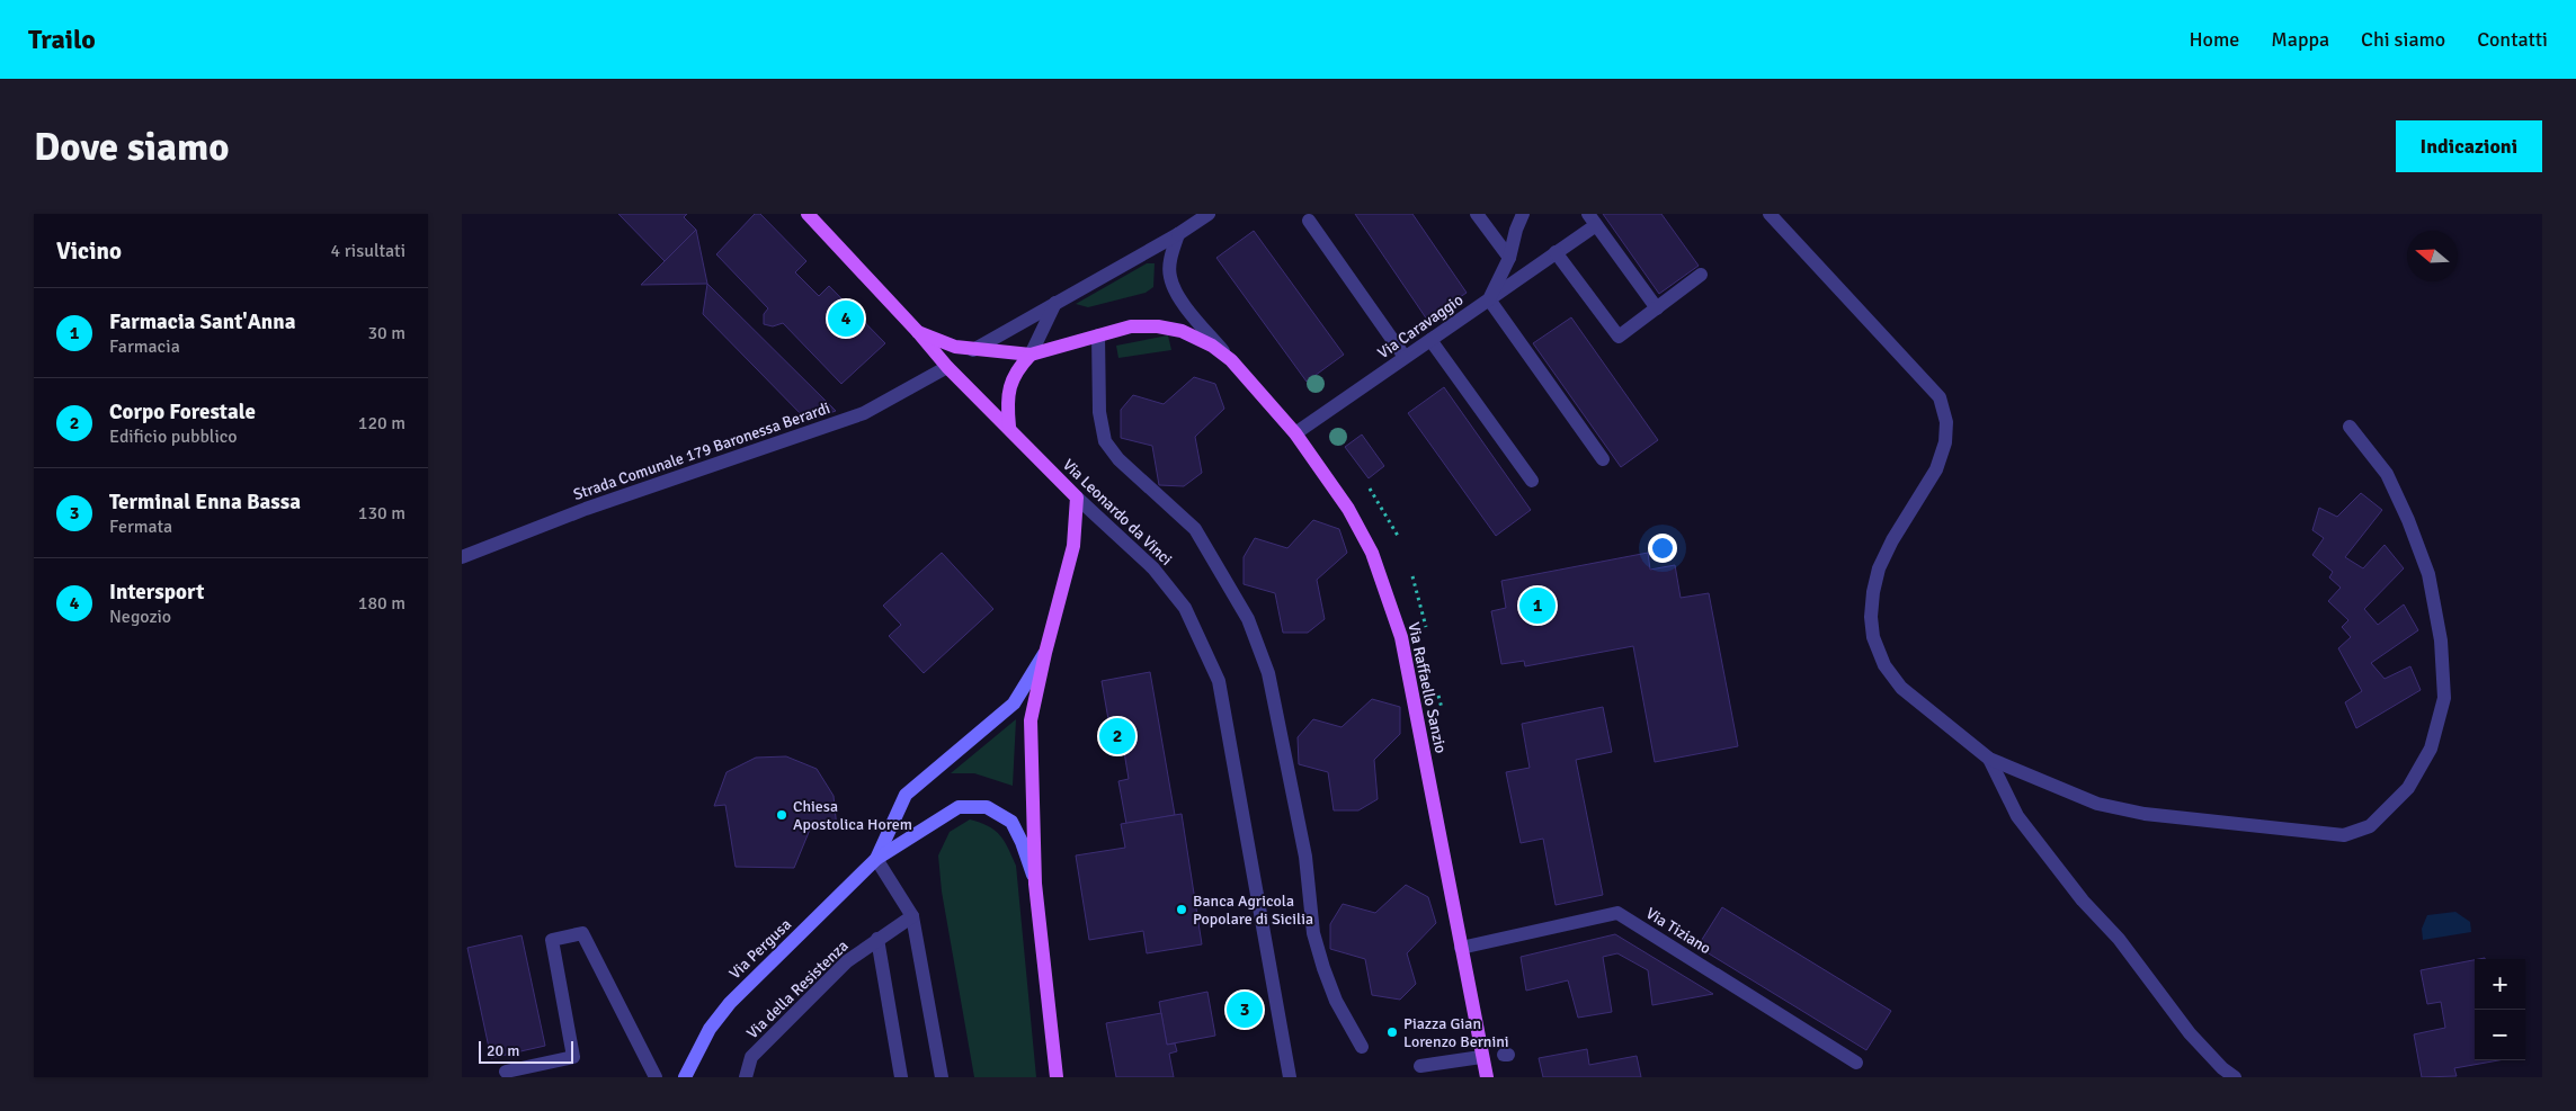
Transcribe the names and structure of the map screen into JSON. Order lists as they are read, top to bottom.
{
  "streets": {
    "main road": ["Via Leonardo da Vinci", "Via Raffaello Sanzio", "Via Pergusa"],
    "street": [
      "Via Caravaggio",
      "Strada Comunale 179 Baronessa Berardi",
      "Via Tiziano",
      "Via della Resistenza"
    ]
  },
  "crossings": [
    ["Via Caravaggio", "Via Raffaello Sanzio"],
    ["Strada Comunale 179 Baronessa Berardi", "Via Leonardo da Vinci"],
    ["Via Raffaello Sanzio", "Via Tiziano"]
  ],
  "places": ["Chiesa Apostolica Horem", "Banca Agricola Popolare di Sicilia", "Piazza Gian Lorenzo Bernini"],
  "scale_bar": "20 m",
  "north": "left",
  "page": {
    "header": "Trailo",
    "nav": [
      "Home",
      "Mappa",
      "Chi siamo",
      "Contatti"
    ],
    "buttons": "Indicazioni",
    "title": "Dove siamo",
    "heading": ["Vicino", "4 risultati"],
    "list": [
      {
        "mark": "1",
        "name": "Farmacia Sant'Anna",
        "note": "Farmacia",
        "value": "30 m"
      },
      {
        "mark": "2",
        "name": "Corpo Forestale",
        "note": "Edificio pubblico",
        "value": "120 m"
      },
      {
        "mark": "3",
        "name": "Terminal Enna Bassa",
        "note": "Fermata",
        "value": "130 m"
      },
      {
        "mark": "4",
        "name": "Intersport",
        "note": "Negozio",
        "value": "180 m"
      }
    ],
    "pins": [
      "4",
      "1",
      "2",
      "3"
    ],
    "map_buttons": ["+", "−"],
    "scale": "20 m"
  }
}
